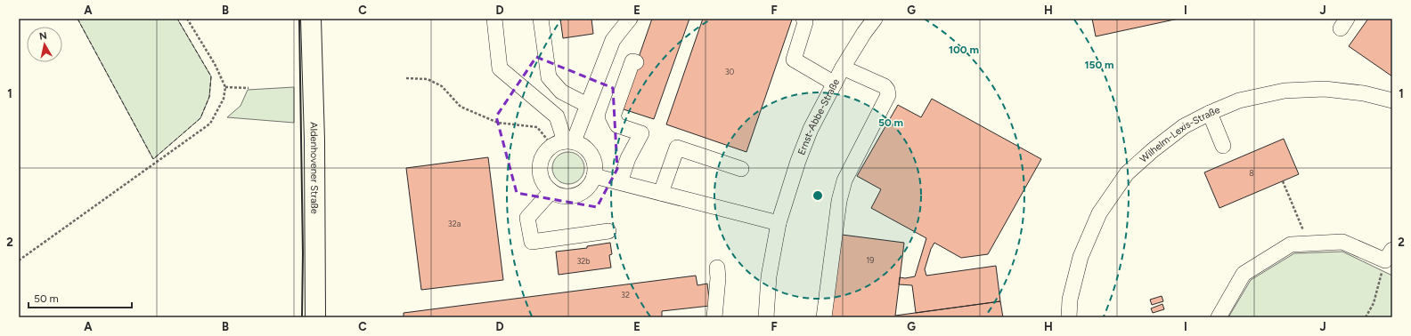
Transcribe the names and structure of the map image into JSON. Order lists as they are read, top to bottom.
{
  "streets": {
    "main road": ["Aldenhovener Straße"],
    "street": ["Ernst-Abbe-Straße", "Wilhelm-Lexis-Straße"]
  },
  "house_numbers": [
    "30",
    "8",
    "32a",
    "19",
    "32b",
    "32"
  ],
  "scale_bar": "50 m",
  "north": "top",
  "grid": {
    "columns": [
      "A",
      "B",
      "C",
      "D",
      "E",
      "F",
      "G",
      "H",
      "I",
      "J"
    ],
    "rows": ["1", "2"]
  },
  "rings": ["100 m", "150 m", "50 m"]
}
